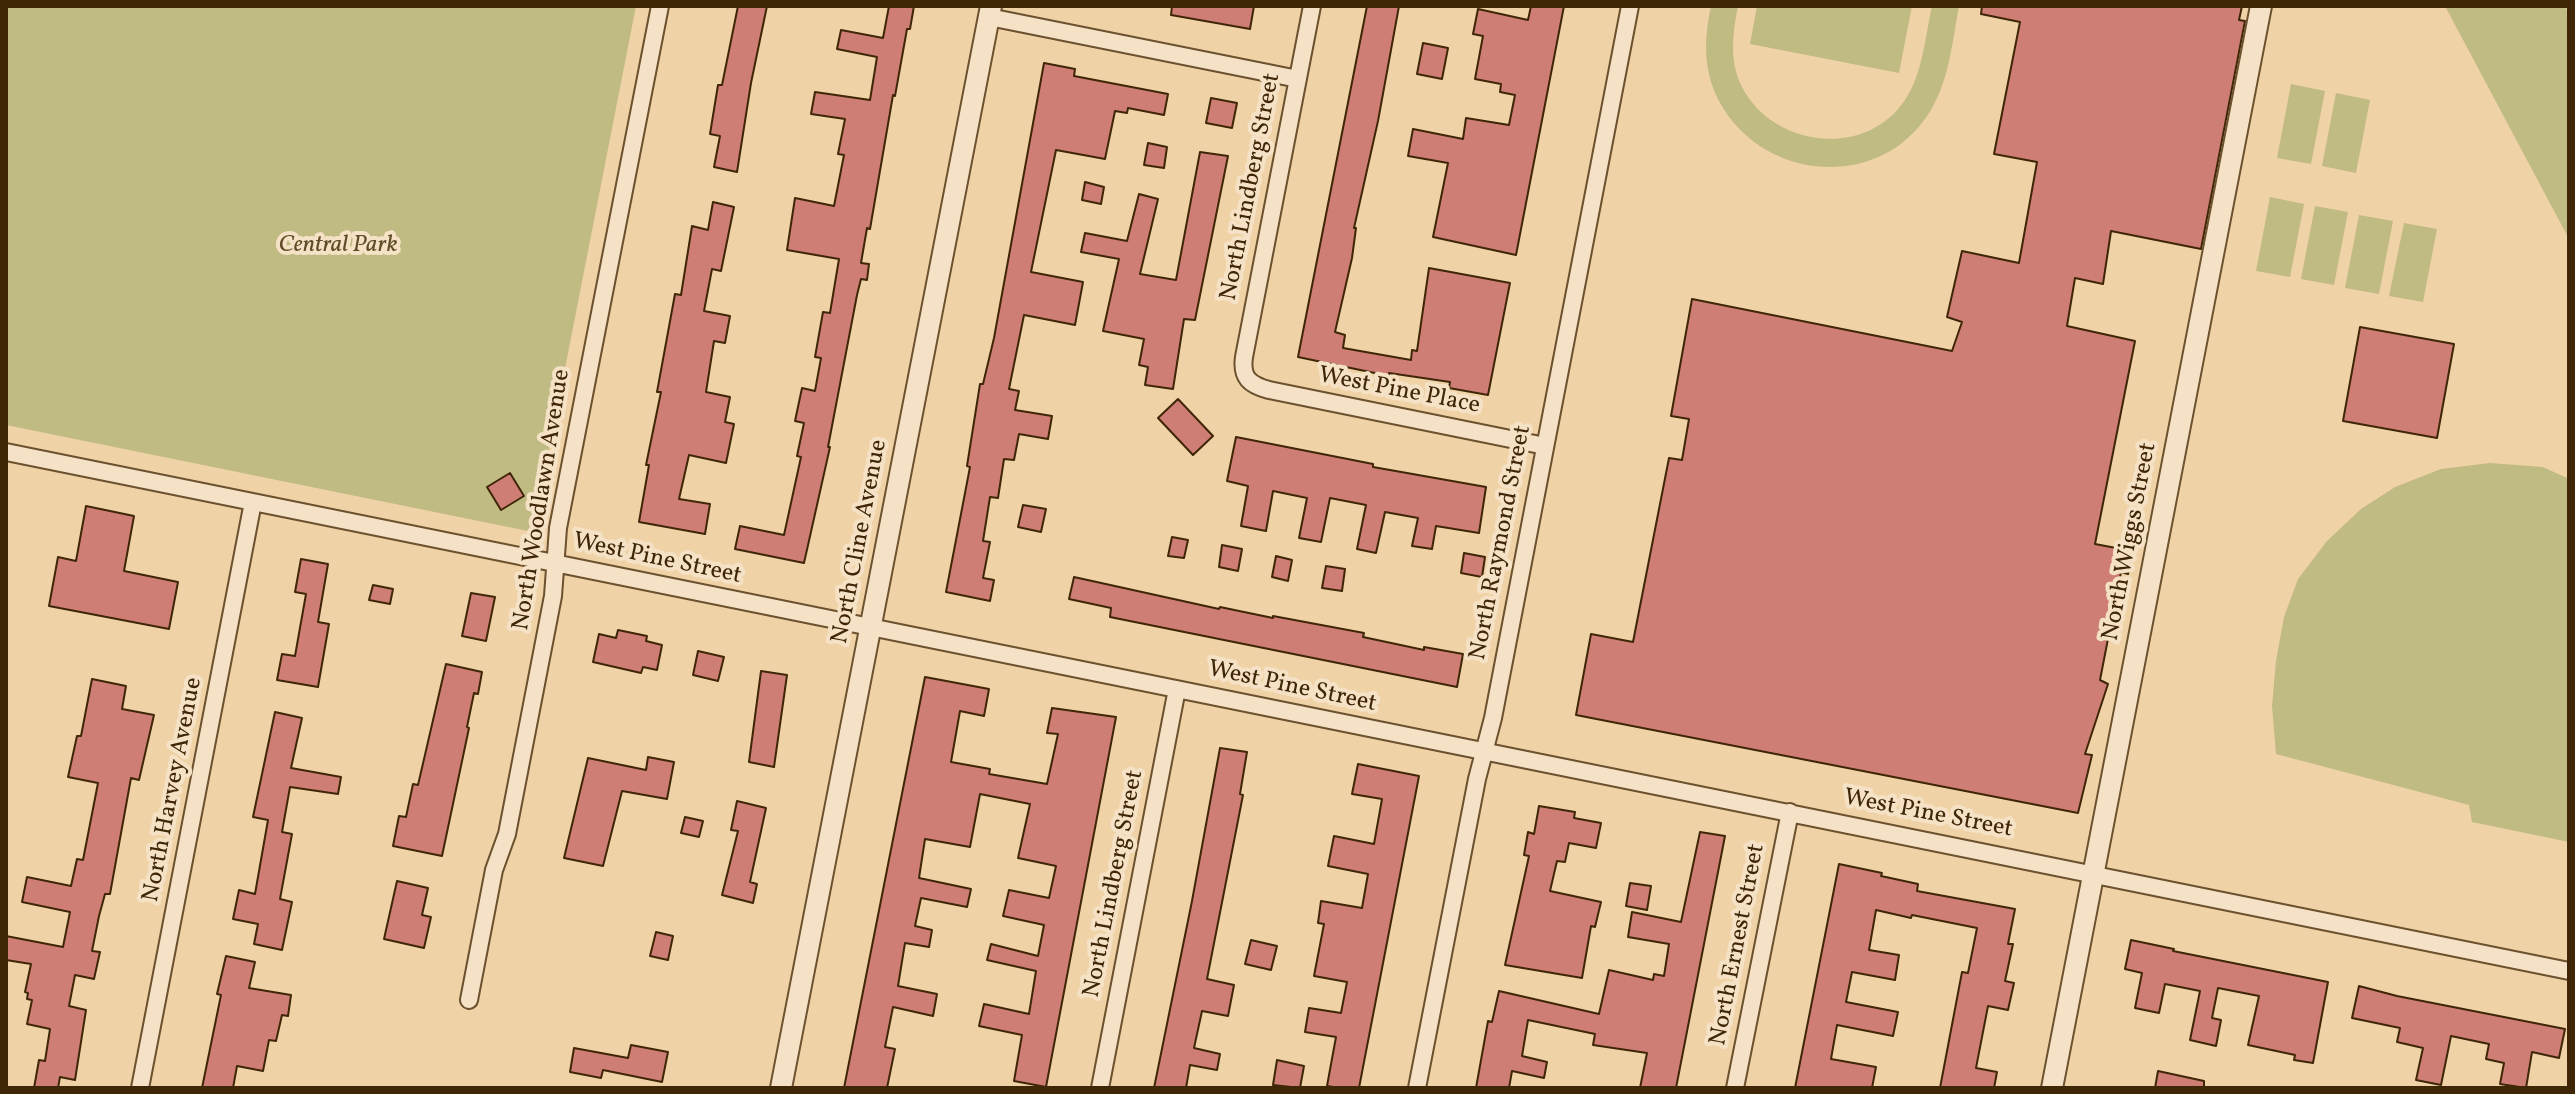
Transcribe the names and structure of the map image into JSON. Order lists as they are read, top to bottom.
{
  "streets": {
    "street": [
      "North Lindberg Street",
      "West Pine Place",
      "North Woodlawn Avenue",
      "North Cline Avenue",
      "North Wiggs Street",
      "North Raymond Street",
      "West Pine Street",
      "North Harvey Avenue",
      "North Ernest Street"
    ]
  },
  "crossings": [
    ["North Lindberg Street", "West Pine Place"],
    ["North Lindberg Street", "West Pine Street"],
    ["West Pine Place", "North Raymond Street"],
    ["North Woodlawn Avenue", "West Pine Street"],
    ["North Cline Avenue", "West Pine Street"],
    ["North Wiggs Street", "West Pine Street"],
    ["North Raymond Street", "West Pine Street"],
    ["West Pine Street", "North Harvey Avenue"],
    ["West Pine Street", "North Ernest Street"]
  ],
  "parks": ["Central Park"]
}
